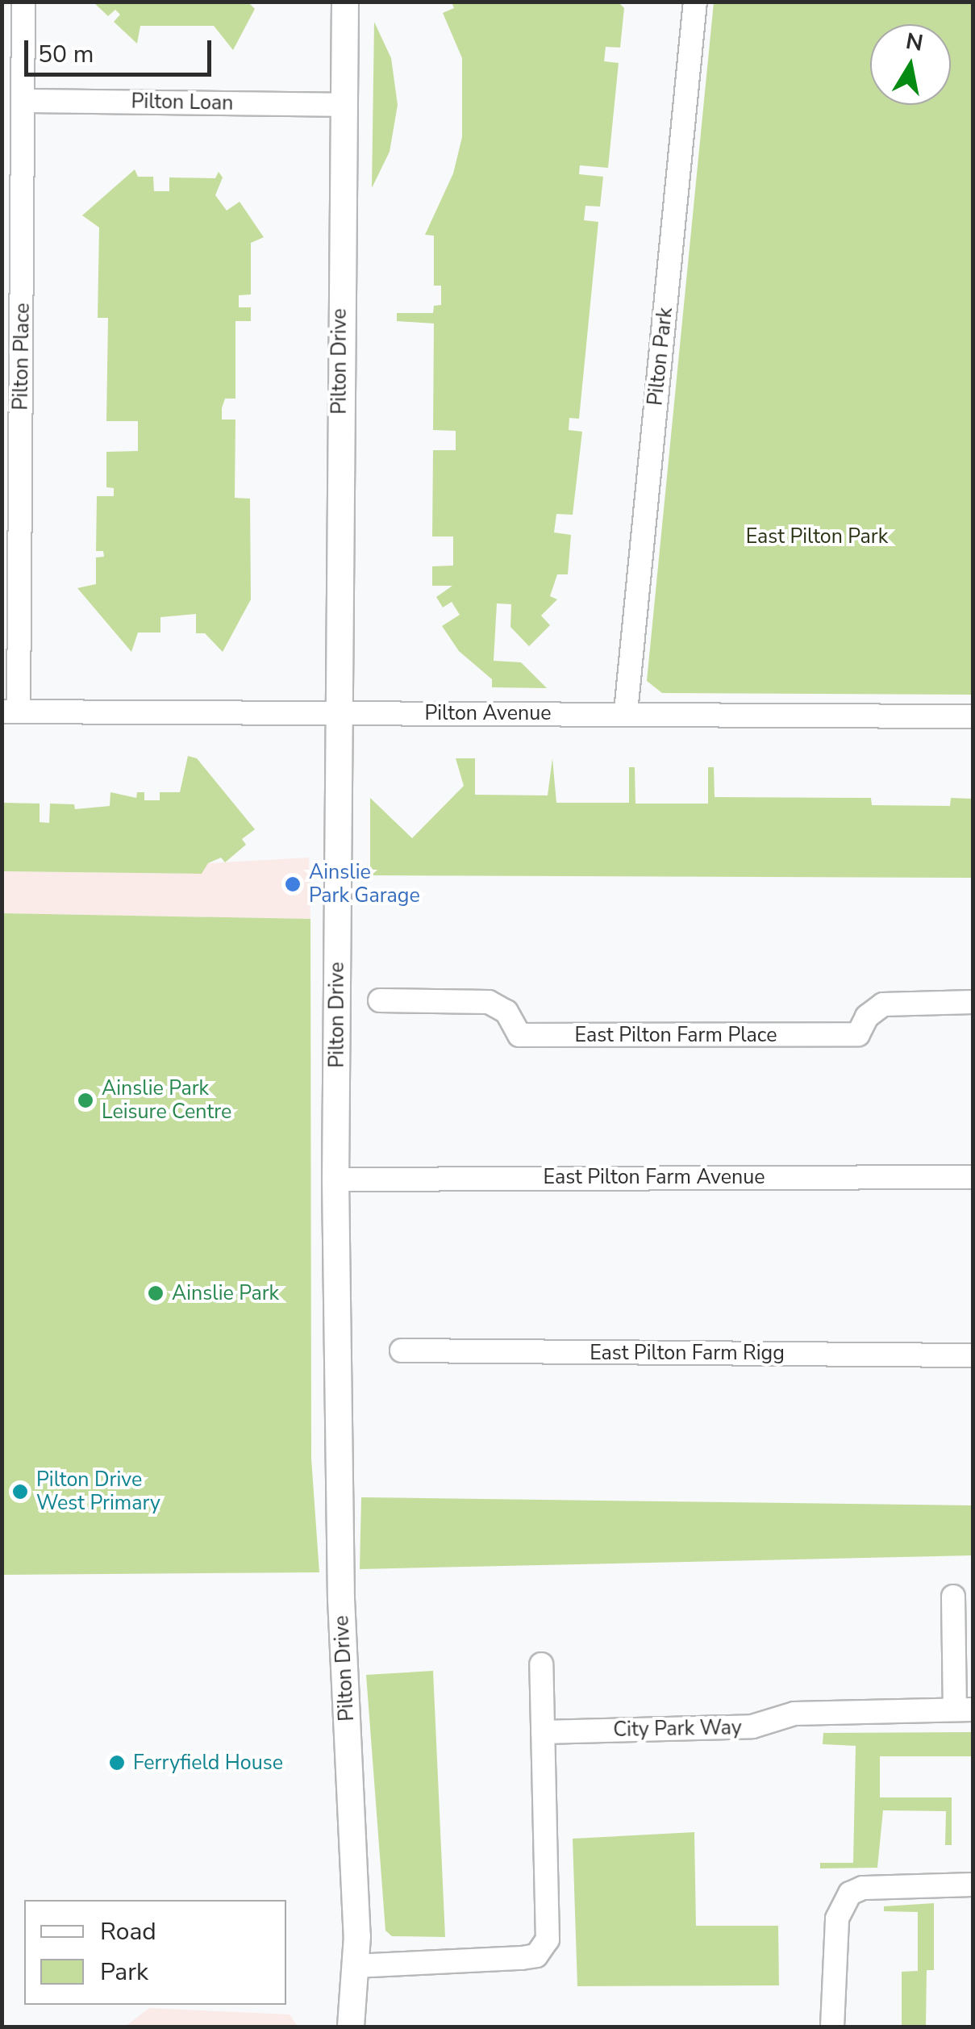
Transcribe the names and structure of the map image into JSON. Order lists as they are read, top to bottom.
{
  "streets": {
    "street": [
      "Pilton Loan",
      "Pilton Place",
      "Pilton Park",
      "Pilton Drive",
      "Pilton Avenue",
      "East Pilton Farm Place",
      "East Pilton Farm Avenue",
      "East Pilton Farm Rigg",
      "City Park Way"
    ]
  },
  "crossings": [
    ["Pilton Loan", "Pilton Place"],
    ["Pilton Loan", "Pilton Drive"],
    ["Pilton Place", "Pilton Avenue"],
    ["Pilton Park", "Pilton Avenue"],
    ["Pilton Drive", "Pilton Avenue"],
    ["Pilton Drive", "East Pilton Farm Avenue"]
  ],
  "parks": ["East Pilton Park"],
  "places": [
    "Ainslie Park Garage",
    "Ainslie Park Leisure Centre",
    "Ainslie Park",
    "Pilton Drive West Primary",
    "Ferryfield House"
  ],
  "legend": ["Road", "Park"],
  "scale_bar": "50 m",
  "north": "top"
}
